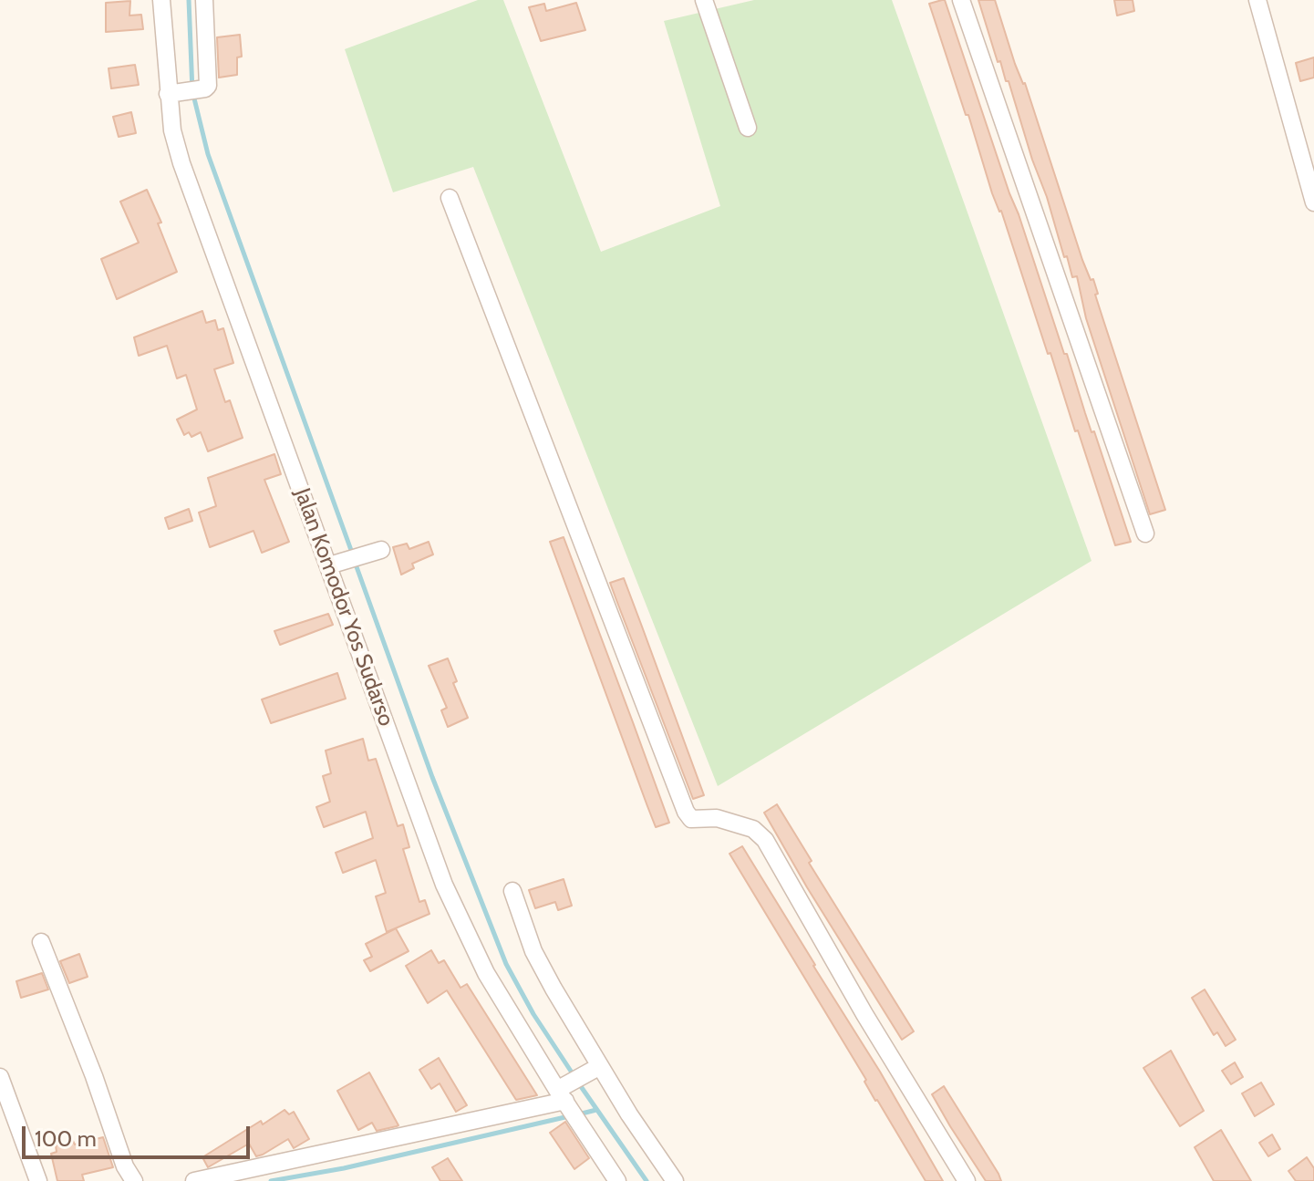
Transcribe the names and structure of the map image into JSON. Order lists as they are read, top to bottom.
{
  "streets": {
    "street": ["Jalan Komodor Yos Sudarso"]
  },
  "scale_bar": "100 m"
}
